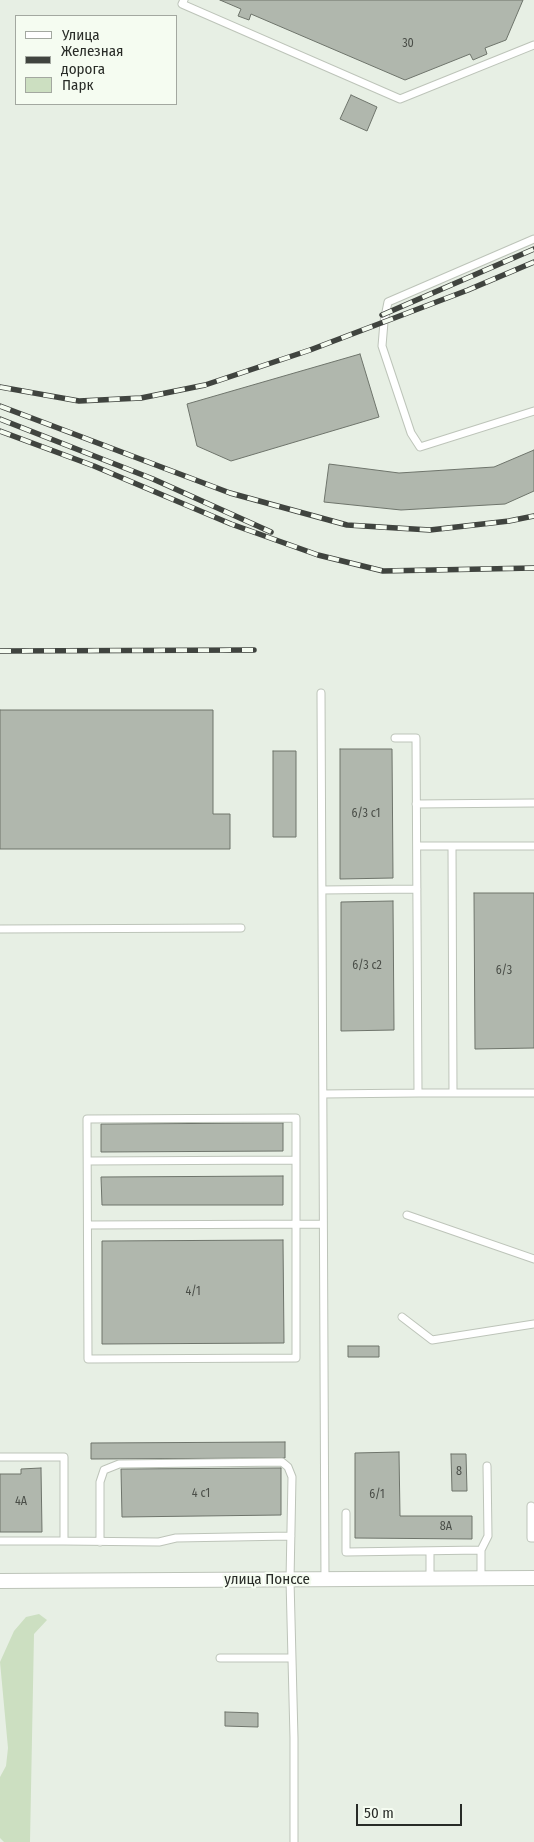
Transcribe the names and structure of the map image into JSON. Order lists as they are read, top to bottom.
{
  "streets": {
    "street": ["улица Понссе"]
  },
  "house_numbers": [
    "30",
    "6/3 с1",
    "6/3 с2",
    "6/3",
    "4/1",
    "8",
    "4 с1",
    "6/1",
    "4А",
    "8А"
  ],
  "legend": ["Улица", "Железная дорога", "Парк"],
  "scale_bar": "50 m"
}
